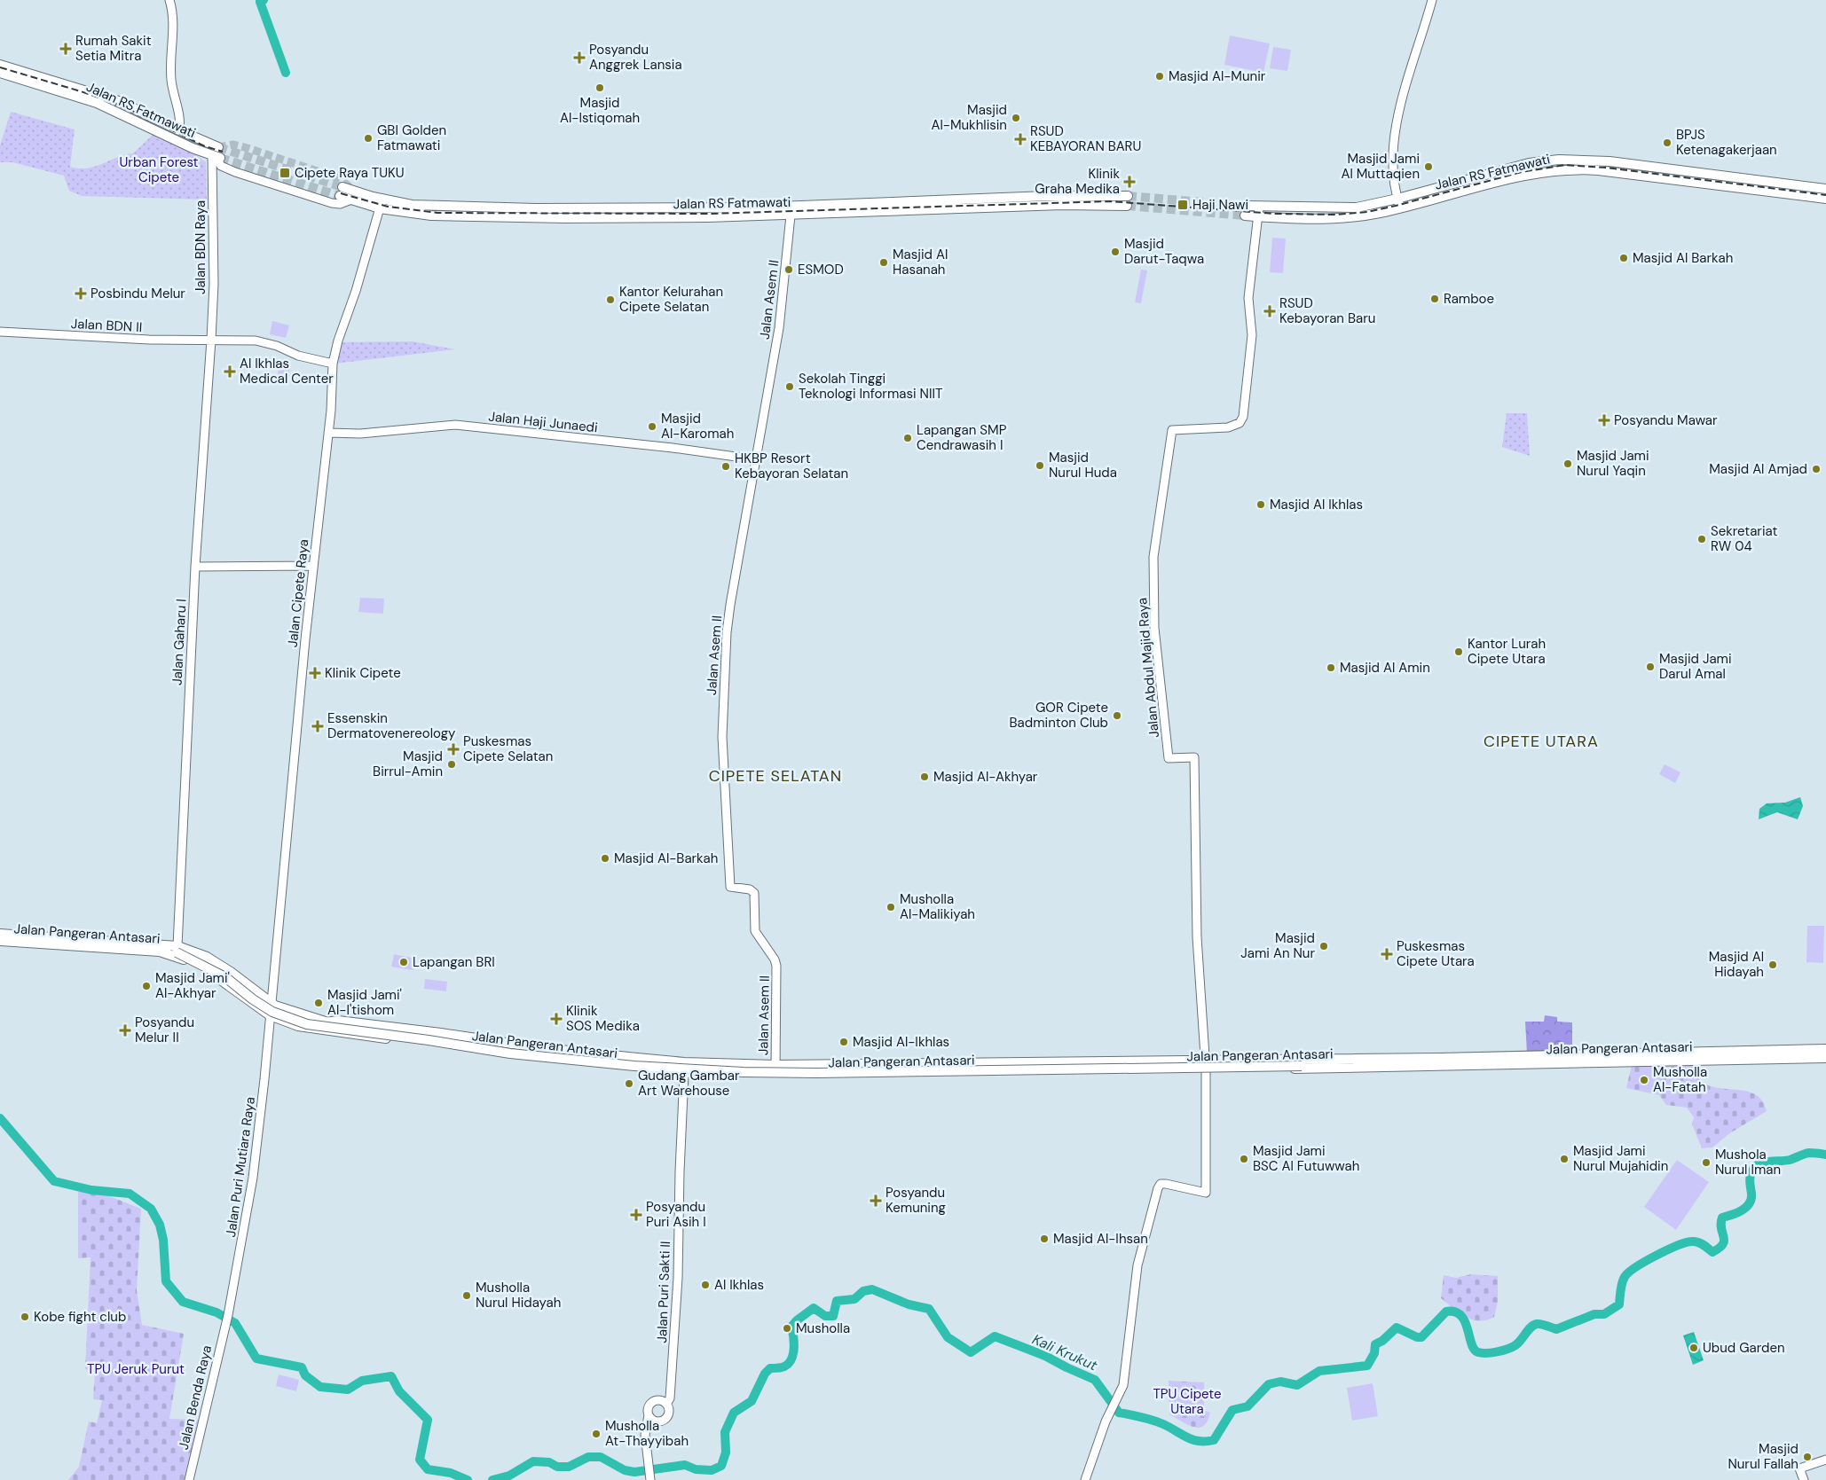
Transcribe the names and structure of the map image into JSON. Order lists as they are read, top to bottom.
{
  "streets": {
    "main road": ["Jalan RS Fatmawati", "Jalan Pangeran Antasari"],
    "street": [
      "Jalan BDN Raya",
      "Jalan Asem II",
      "Jalan BDN II",
      "Jalan Haji Junaedi",
      "Jalan Cipete Raya",
      "Jalan Gaharu I",
      "Jalan Abdul Majid Raya",
      "Jalan Puri Mutiara Raya",
      "Jalan Puri Sakti II",
      "Jalan Benda Raya"
    ]
  },
  "crossings": [
    ["Jalan RS Fatmawati", "Jalan BDN Raya"],
    ["Jalan RS Fatmawati", "Jalan Asem II"],
    ["Jalan RS Fatmawati", "Jalan Cipete Raya"],
    ["Jalan RS Fatmawati", "Jalan Abdul Majid Raya"],
    ["Jalan BDN Raya", "Jalan BDN II"],
    ["Jalan BDN Raya", "Jalan Gaharu I"],
    ["Jalan Asem II", "Jalan Haji Junaedi"],
    ["Jalan Asem II", "Jalan Pangeran Antasari"],
    ["Jalan BDN II", "Jalan Cipete Raya"],
    ["Jalan BDN II", "Jalan Gaharu I"],
    ["Jalan Haji Junaedi", "Jalan Cipete Raya"],
    ["Jalan Cipete Raya", "Jalan Pangeran Antasari"],
    ["Jalan Cipete Raya", "Jalan Puri Mutiara Raya"],
    ["Jalan Gaharu I", "Jalan Pangeran Antasari"],
    ["Jalan Abdul Majid Raya", "Jalan Pangeran Antasari"],
    ["Jalan Pangeran Antasari", "Jalan Puri Mutiara Raya"],
    ["Jalan Pangeran Antasari", "Jalan Puri Sakti II"],
    ["Jalan Puri Mutiara Raya", "Jalan Benda Raya"]
  ],
  "districts": ["CIPETE UTARA", "CIPETE SELATAN"],
  "water": ["Kali Krukut"],
  "parks": ["Urban Forest Cipete", "TPU Jeruk Purut", "TPU Cipete Utara"],
  "places": {
    "health": [
      "Rumah Sakit Setia Mitra",
      "Posyandu Anggrek Lansia",
      "RSUD KEBAYORAN BARU",
      "Klinik Graha Medika",
      "Posbindu Melur",
      "RSUD Kebayoran Baru",
      "Al Ikhlas Medical Center",
      "Posyandu Mawar",
      "Klinik Cipete",
      "Essenskin Dermatovenereology",
      "Puskesmas Cipete Selatan",
      "Puskesmas Cipete Utara",
      "Klinik SOS Medika",
      "Posyandu Melur II",
      "Posyandu Kemuning",
      "Posyandu Puri Asih I"
    ],
    "other": [
      "Masjid Al-Munir",
      "Masjid Al-Istiqomah",
      "Masjid Al-Mukhlisin",
      "GBI Golden Fatmawati",
      "BPJS Ketenagakerjaan",
      "Masjid Jami Al Muttaqien",
      "Masjid Darut-Taqwa",
      "Masjid Al Barkah",
      "Masjid Al Hasanah",
      "ESMOD",
      "Ramboe",
      "Kantor Kelurahan Cipete Selatan",
      "Sekolah Tinggi Teknologi Informasi NIIT",
      "Masjid Al-Karomah",
      "Lapangan SMP Cendrawasih I",
      "Masjid Jami Nurul Yaqin",
      "Masjid Nurul Huda",
      "HKBP Resort Kebayoran Selatan",
      "Masjid Al Amjad",
      "Masjid Al Ikhlas",
      "Sekretariat RW 04",
      "Kantor Lurah Cipete Utara",
      "Masjid Jami Darul Amal",
      "Masjid Al Amin",
      "GOR Cipete Badminton Club",
      "Masjid Birrul-Amin",
      "Masjid Al-Akhyar",
      "Masjid Al-Barkah",
      "Musholla Al-Malikiyah",
      "Masjid Jami An Nur",
      "Lapangan BRI",
      "Masjid Al Hidayah",
      "Masjid Jami' Al-Akhyar",
      "Masjid Jami' Al-I'tishom",
      "Masjid Al-Ikhlas",
      "Musholla Al-Fatah",
      "Gudang Gambar Art Warehouse",
      "Masjid Jami BSC Al Futuwwah",
      "Masjid Jami Nurul Mujahidin",
      "Mushola Nurul Iman",
      "Masjid Al-Ihsan",
      "Al Ikhlas",
      "Musholla Nurul Hidayah",
      "Kobe fight club",
      "Musholla",
      "Ubud Garden",
      "Musholla At-Thayyibah",
      "Masjid Nurul Fallah"
    ],
    "transit": ["Cipete Raya TUKU", "Haji Nawi"]
  }
}
